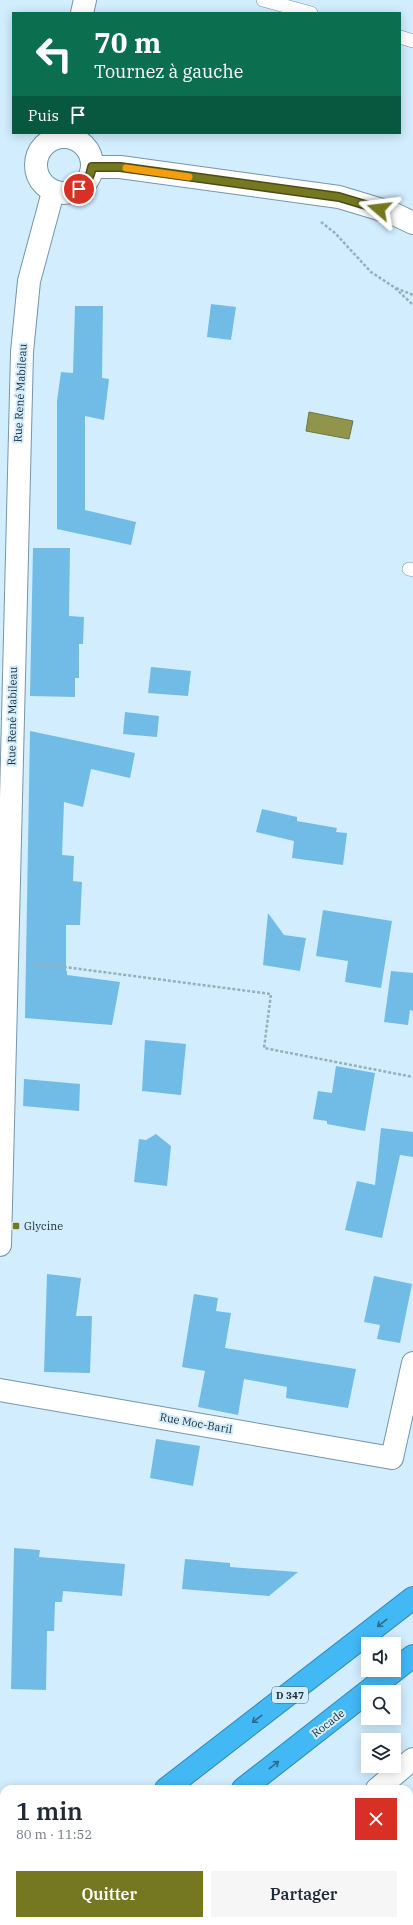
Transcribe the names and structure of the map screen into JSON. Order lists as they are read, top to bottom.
{
  "streets": {
    "highway": ["D 347", "Rocade"],
    "main road": ["Rue René Mabileau", "Rue Moc-Baril"]
  },
  "places": {
    "transit": ["Glycine"]
  },
  "page": {
    "turn": ["70 m", "Tournez à gauche"],
    "then": "Puis",
    "heading": ["1 min", "80 m · 11:52"],
    "buttons": ["Quitter", "Partager"]
  }
}
